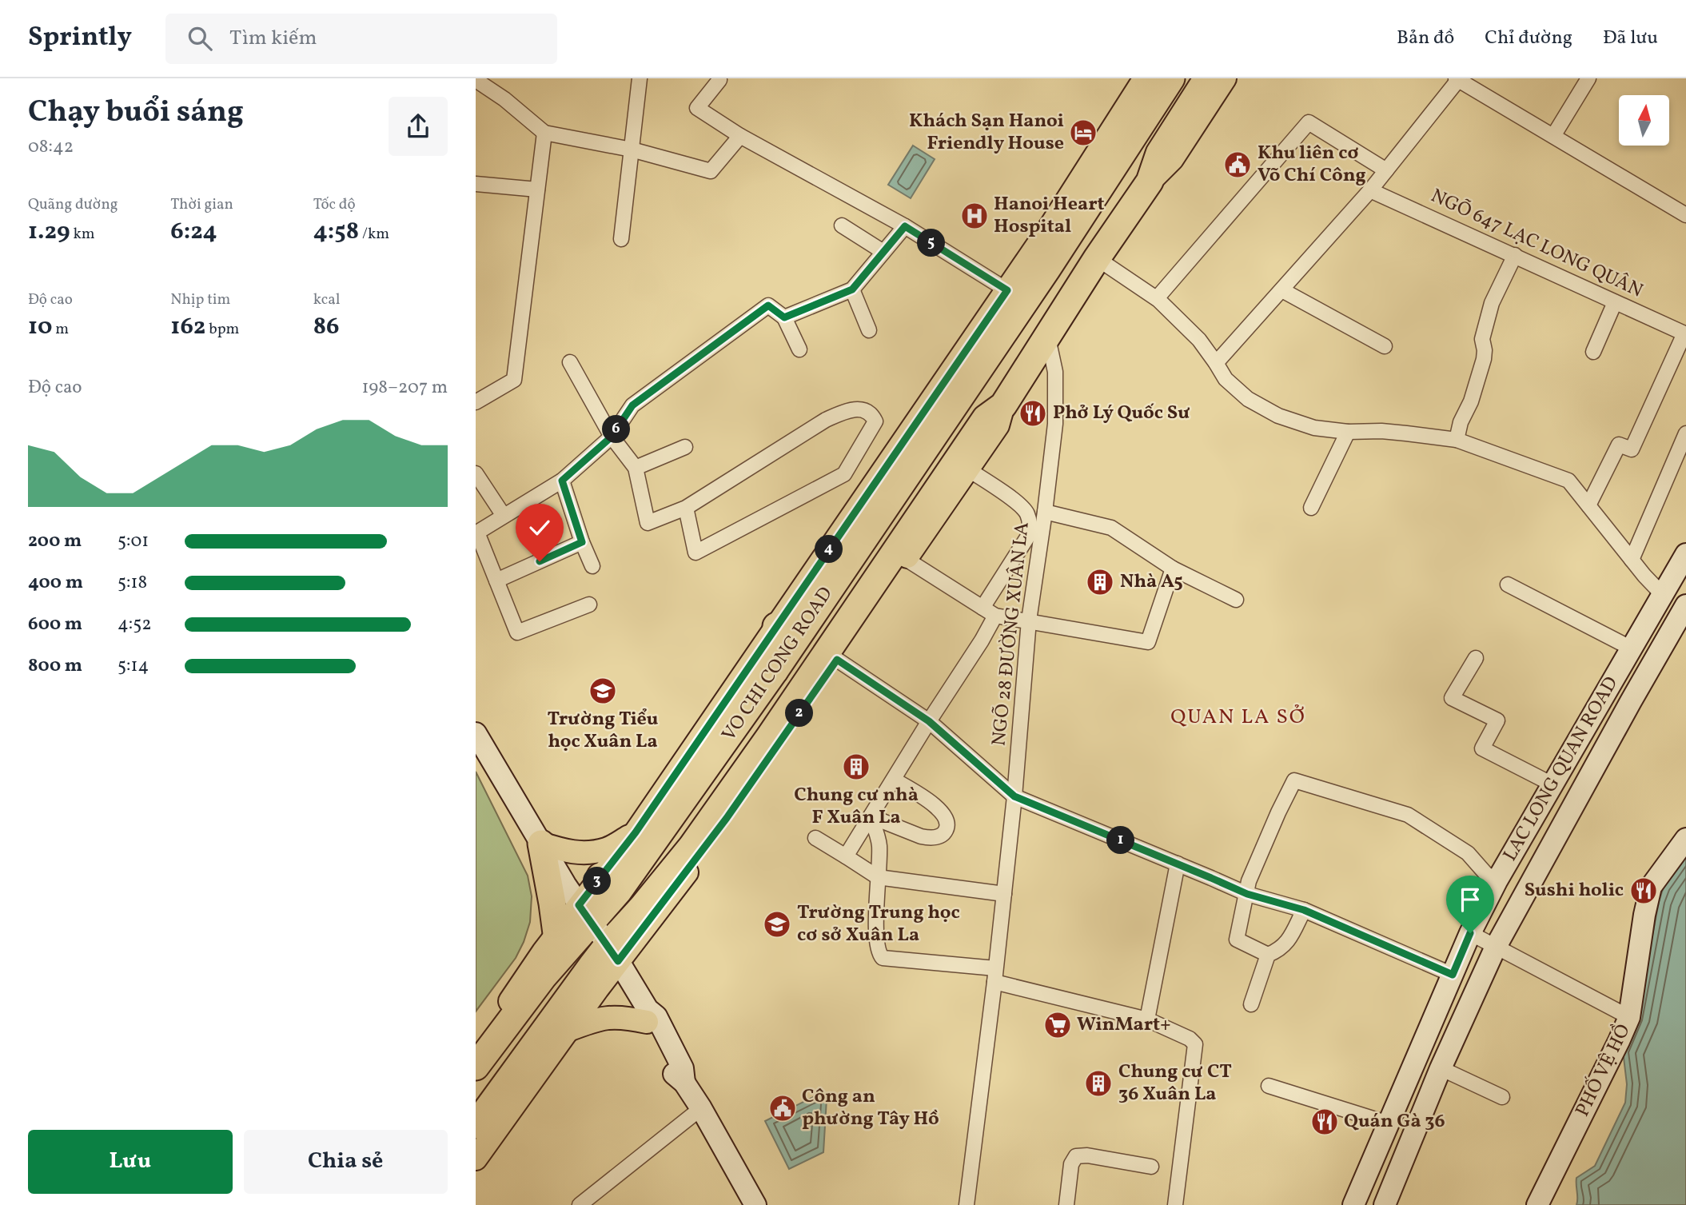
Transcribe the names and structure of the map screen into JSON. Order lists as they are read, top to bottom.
{
  "streets": {
    "highway": ["VO CHI CONG ROAD"],
    "main road": ["LAC LONG QUAN ROAD", "PHỐ VỆ HỒ"],
    "street": ["NGÕ 647 LẠC LONG QUÂN", "NGÕ 28 ĐƯỜNG XUÂN LA"]
  },
  "crossings": [
    ["NGÕ 28 ĐƯỜNG XUÂN LA", "VO CHI CONG ROAD"]
  ],
  "districts": ["QUAN LA SỞ"],
  "places": {
    "hotel": ["Khách Sạn Hanoi Friendly House"],
    "public building": ["Khu liên cơ Võ Chí Công", "Công an phường Tây Hồ"],
    "hospital": ["Hanoi Heart Hospital"],
    "restaurant": ["Phở Lý Quốc Sư", "Sushi holic", "Quán Gà 36"],
    "building": ["Nhà A5", "Chung cư nhà F Xuân La", "Chung cư CT 36 Xuân La"],
    "school or university": ["Trường Tiểu học Xuân La", "Trường Trung học cơ sở Xuân La"],
    "supermarket": ["WinMart+"]
  },
  "north": "top",
  "page": {
    "header": "Sprintly",
    "search": "Tìm kiếm",
    "nav": ["Bản đồ", "Chỉ đường", "Đã lưu"],
    "heading": ["Chạy buổi sáng", "08:42"],
    "stats": [
      ["Quãng đường", "1.29 km"],
      ["Thời gian", "6:24"],
      ["Tốc độ", "4:58 /km"],
      ["Độ cao", "10 m"],
      ["Nhịp tim", "162 bpm"],
      ["kcal", "86"]
    ],
    "pins": [
      "5",
      "6",
      "4",
      "2",
      "1",
      "3"
    ],
    "chart": ["Độ cao", "198–207 m"],
    "list": [
      {
        "name": "200 m",
        "note": "5:01"
      },
      {
        "name": "400 m",
        "note": "5:18"
      },
      {
        "name": "600 m",
        "note": "4:52"
      },
      {
        "name": "800 m",
        "note": "5:14"
      }
    ],
    "buttons": ["Lưu", "Chia sẻ"]
  }
}
